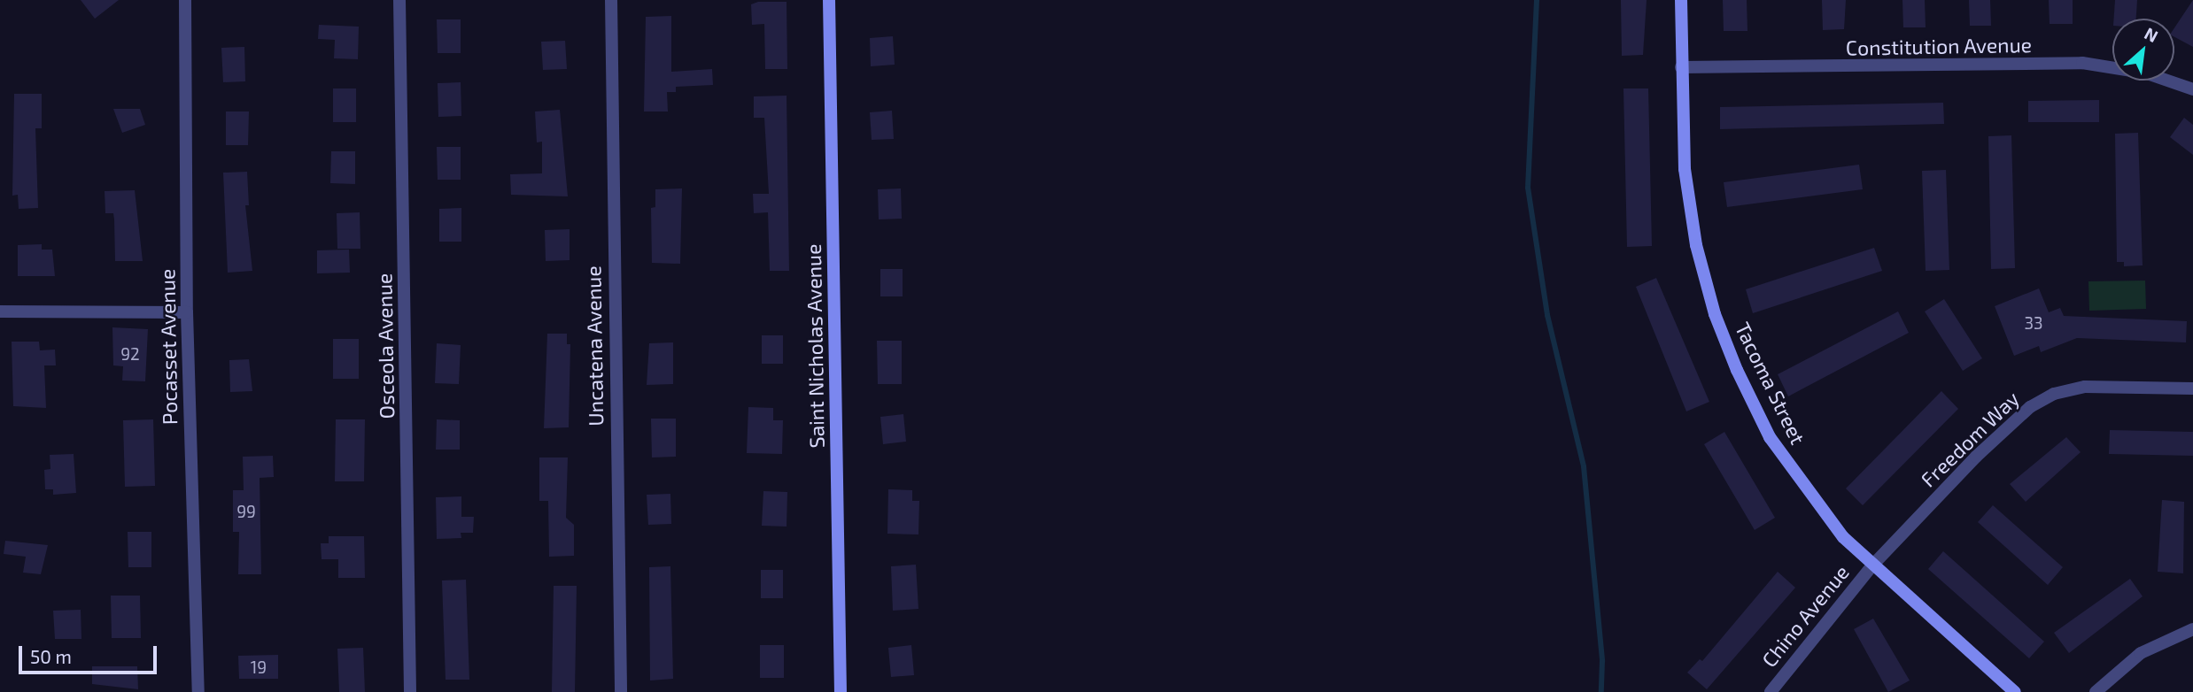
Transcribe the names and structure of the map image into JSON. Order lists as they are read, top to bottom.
{
  "streets": {
    "street": [
      "Constitution Avenue",
      "Osceola Avenue",
      "Uncatena Avenue",
      "Saint Nicholas Avenue",
      "Pocasset Avenue",
      "Tacoma Street",
      "Freedom Way",
      "Chino Avenue"
    ]
  },
  "crossings": [
    ["Constitution Avenue", "Tacoma Street"],
    ["Tacoma Street", "Freedom Way"],
    ["Tacoma Street", "Chino Avenue"],
    ["Freedom Way", "Chino Avenue"]
  ],
  "house_numbers": [
    "33",
    "92",
    "99",
    "19"
  ],
  "scale_bar": "50 m",
  "north": "top right"
}
